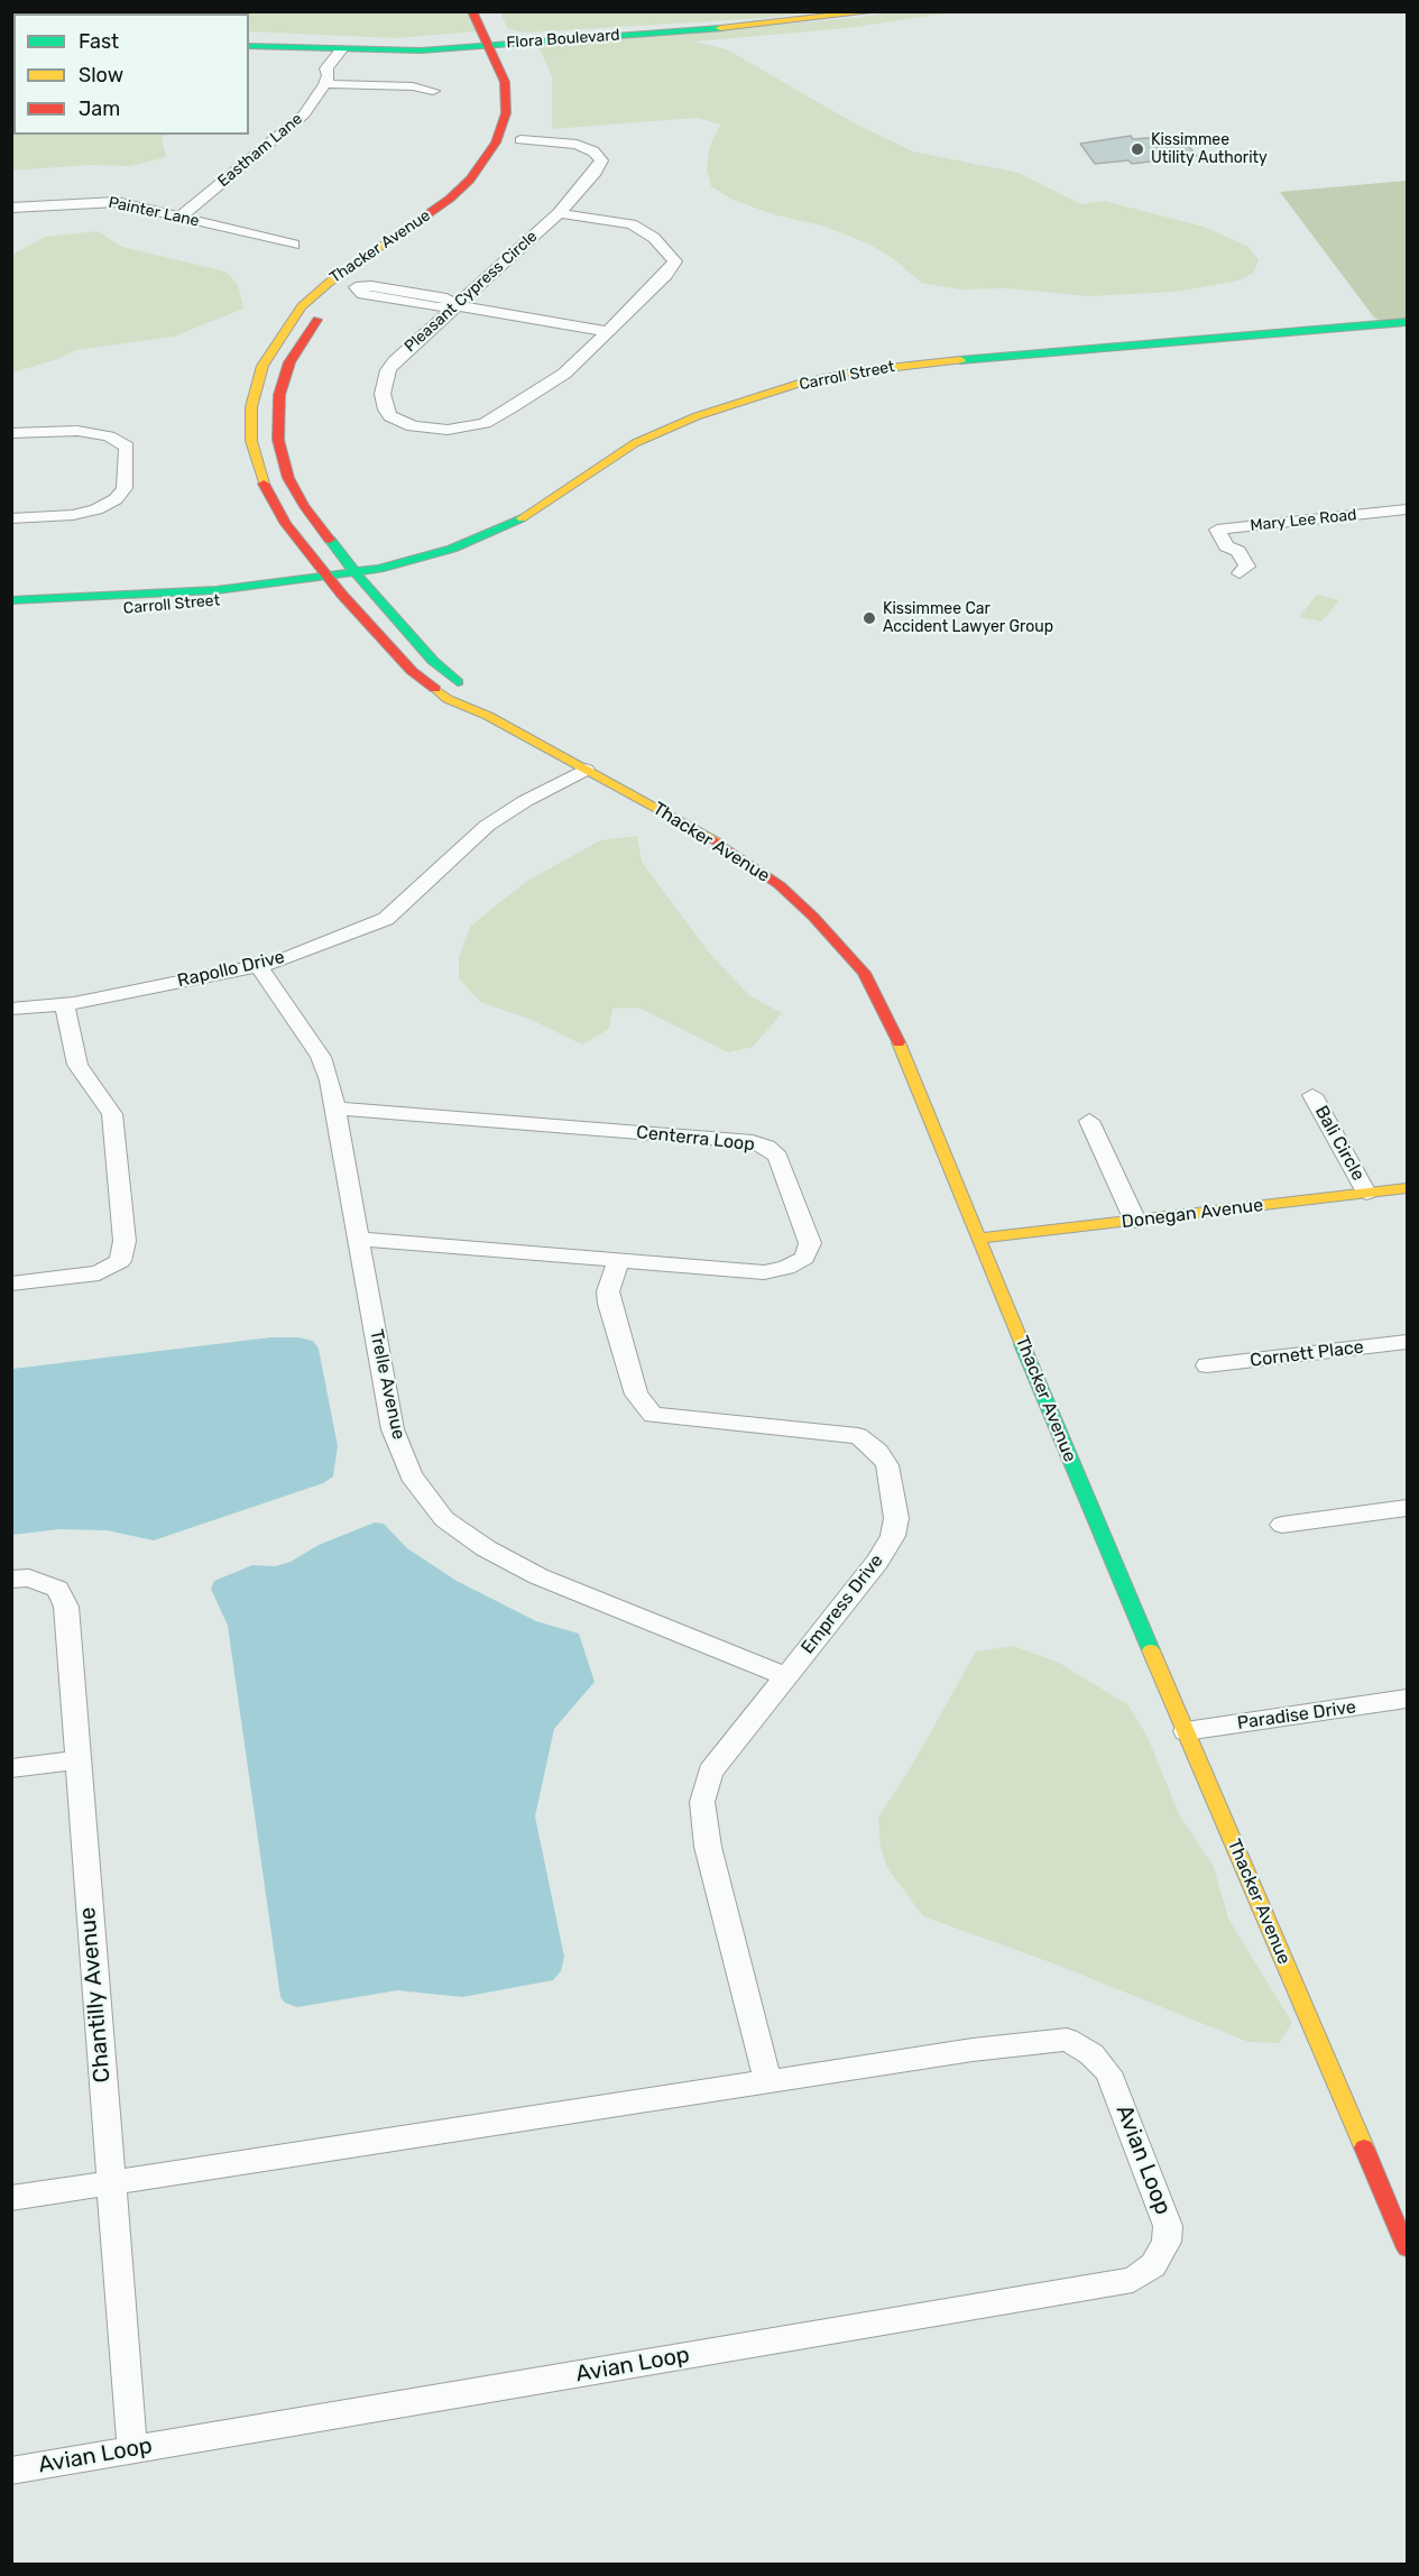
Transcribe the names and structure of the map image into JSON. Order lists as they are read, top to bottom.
{
  "streets": {
    "street": [
      "Flora Boulevard",
      "Eastham Lane",
      "Painter Lane",
      "Thacker Avenue",
      "Pleasant Cypress Circle",
      "Carroll Street",
      "Mary Lee Road",
      "Rapollo Drive",
      "Centerra Loop",
      "Bali Circle",
      "Donegan Avenue",
      "Cornett Place",
      "Trelle Avenue",
      "Empress Drive",
      "Paradise Drive",
      "Chantilly Avenue",
      "Avian Loop"
    ]
  },
  "crossings": [
    ["Flora Boulevard", "Eastham Lane"],
    ["Flora Boulevard", "Thacker Avenue"],
    ["Eastham Lane", "Painter Lane"],
    ["Thacker Avenue", "Carroll Street"],
    ["Thacker Avenue", "Rapollo Drive"],
    ["Thacker Avenue", "Donegan Avenue"],
    ["Thacker Avenue", "Paradise Drive"],
    ["Rapollo Drive", "Trelle Avenue"],
    ["Centerra Loop", "Trelle Avenue"],
    ["Centerra Loop", "Empress Drive"],
    ["Bali Circle", "Donegan Avenue"],
    ["Trelle Avenue", "Empress Drive"],
    ["Empress Drive", "Avian Loop"],
    ["Chantilly Avenue", "Avian Loop"]
  ],
  "places": ["Kissimmee Utility Authority", "Kissimmee Car Accident Lawyer Group"],
  "legend": ["Fast", "Slow", "Jam"]
}
